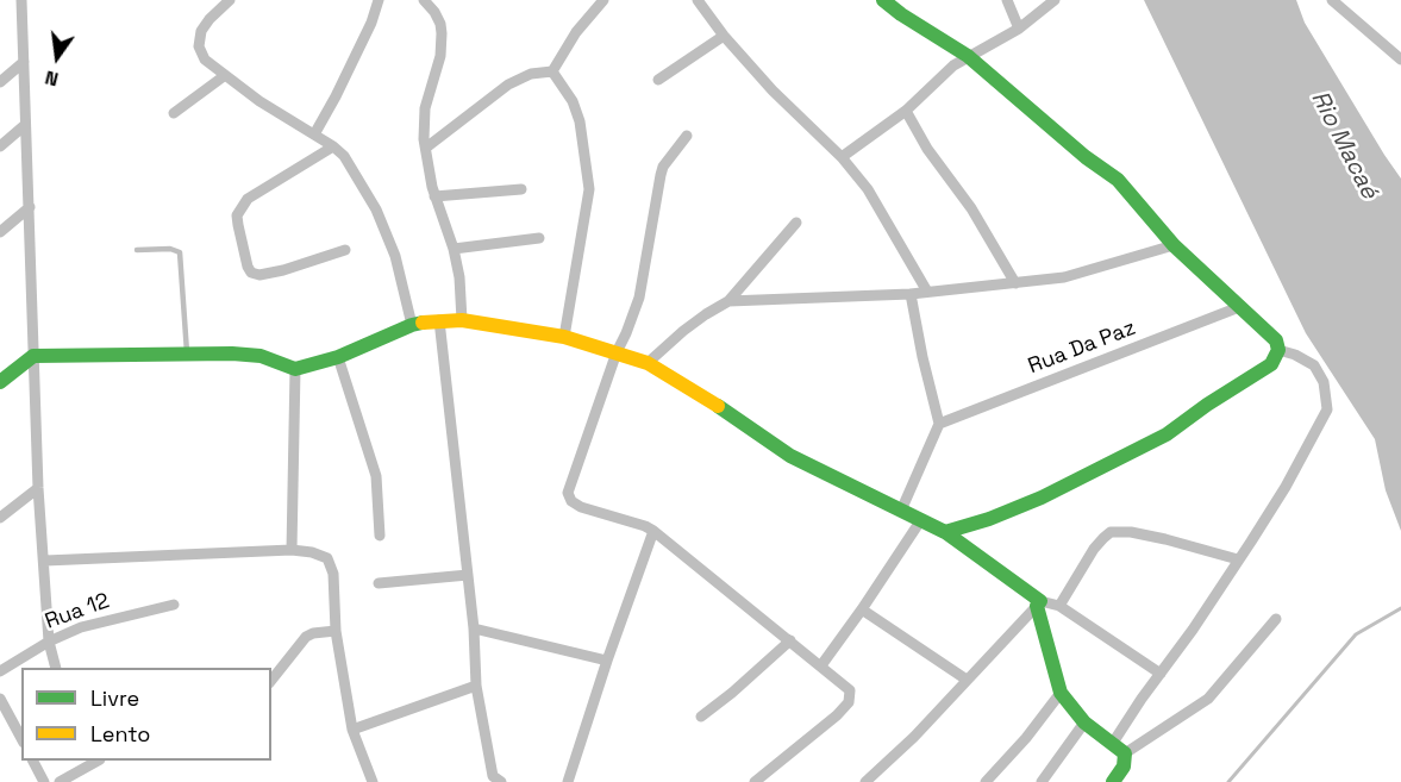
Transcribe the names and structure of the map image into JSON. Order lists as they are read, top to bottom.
{
  "streets": {
    "street": ["Rua Da Paz", "Rua 12"]
  },
  "water": ["Rio Macaé"],
  "legend": ["Livre", "Lento"],
  "north": "bottom"
}
